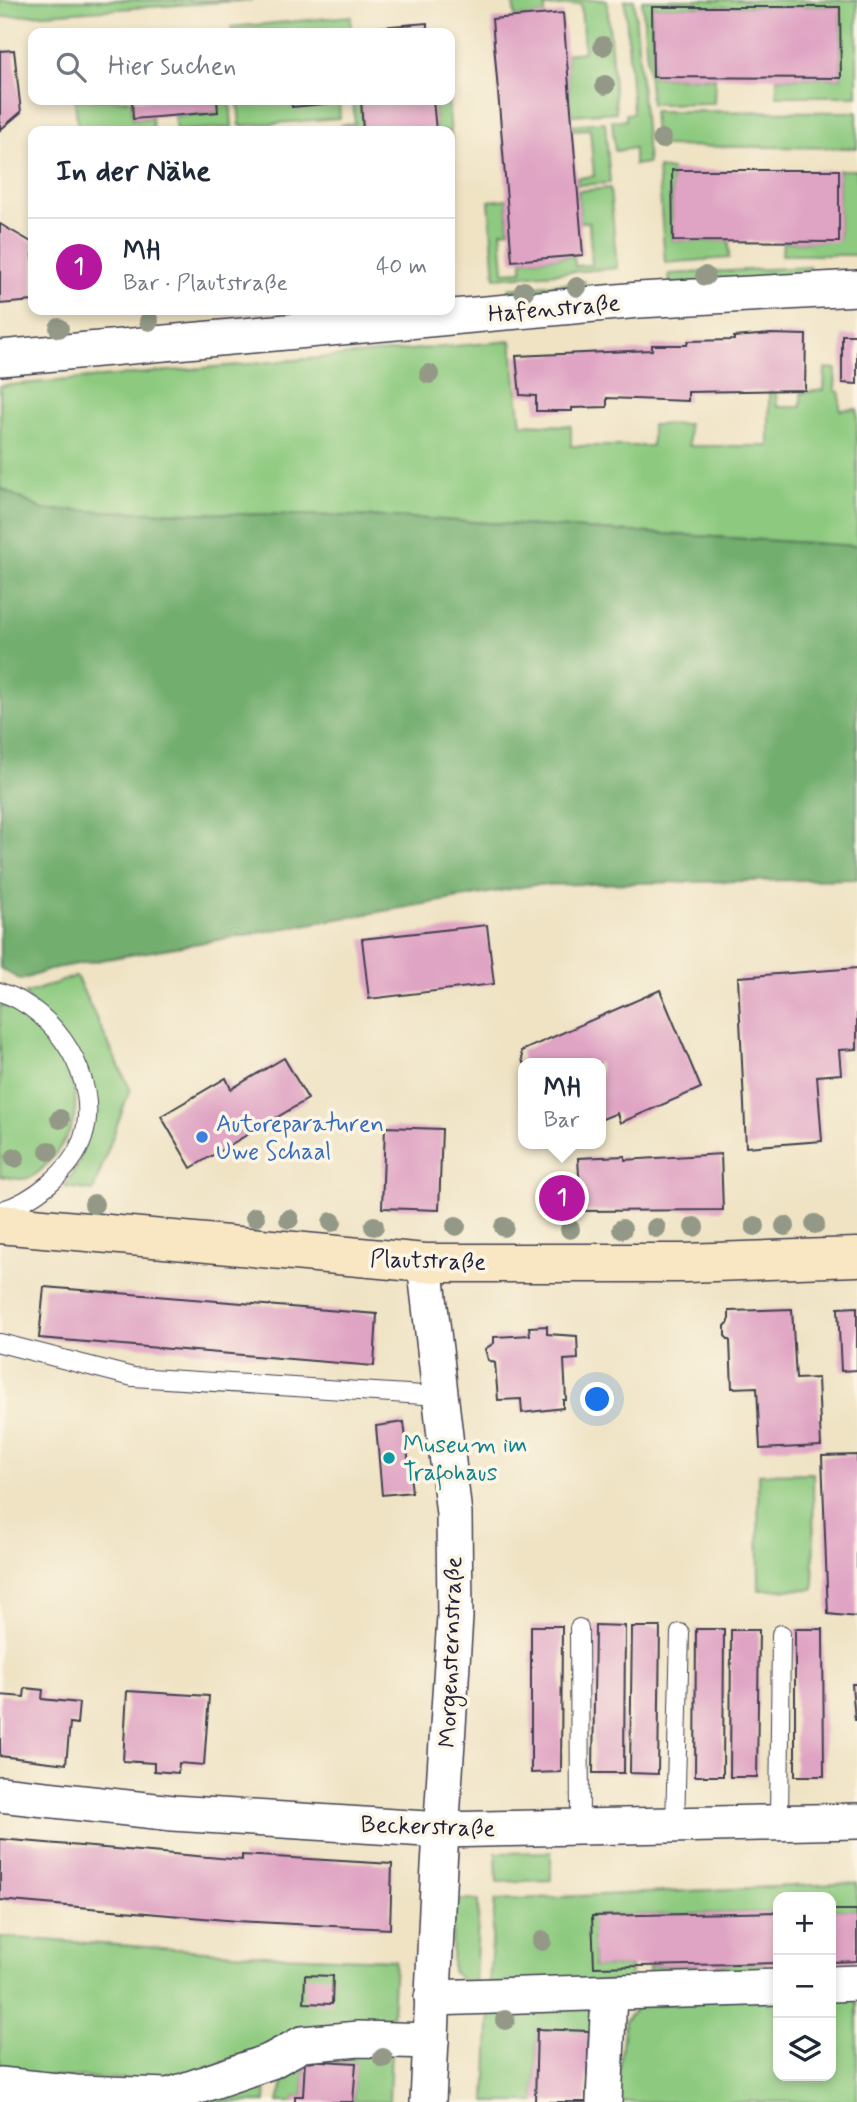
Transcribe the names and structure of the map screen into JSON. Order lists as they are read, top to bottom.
{
  "streets": {
    "main road": ["Plautstraße"],
    "street": ["Hafenstraße", "Morgensternstraße", "Beckerstraße"]
  },
  "crossings": [
    ["Plautstraße", "Morgensternstraße"],
    ["Morgensternstraße", "Beckerstraße"]
  ],
  "places": ["Autoreparaturen Uwe Schaal", "Museum im Trafohaus"],
  "page": {
    "search": "Hier suchen",
    "heading": "In der Nähe",
    "list": [
      {
        "mark": "1",
        "name": "MH",
        "note": "Bar · Plautstraße",
        "value": "40 m"
      }
    ],
    "popup": ["MH", "Bar"],
    "pins": "1",
    "map_buttons": ["+", "−"]
  }
}
